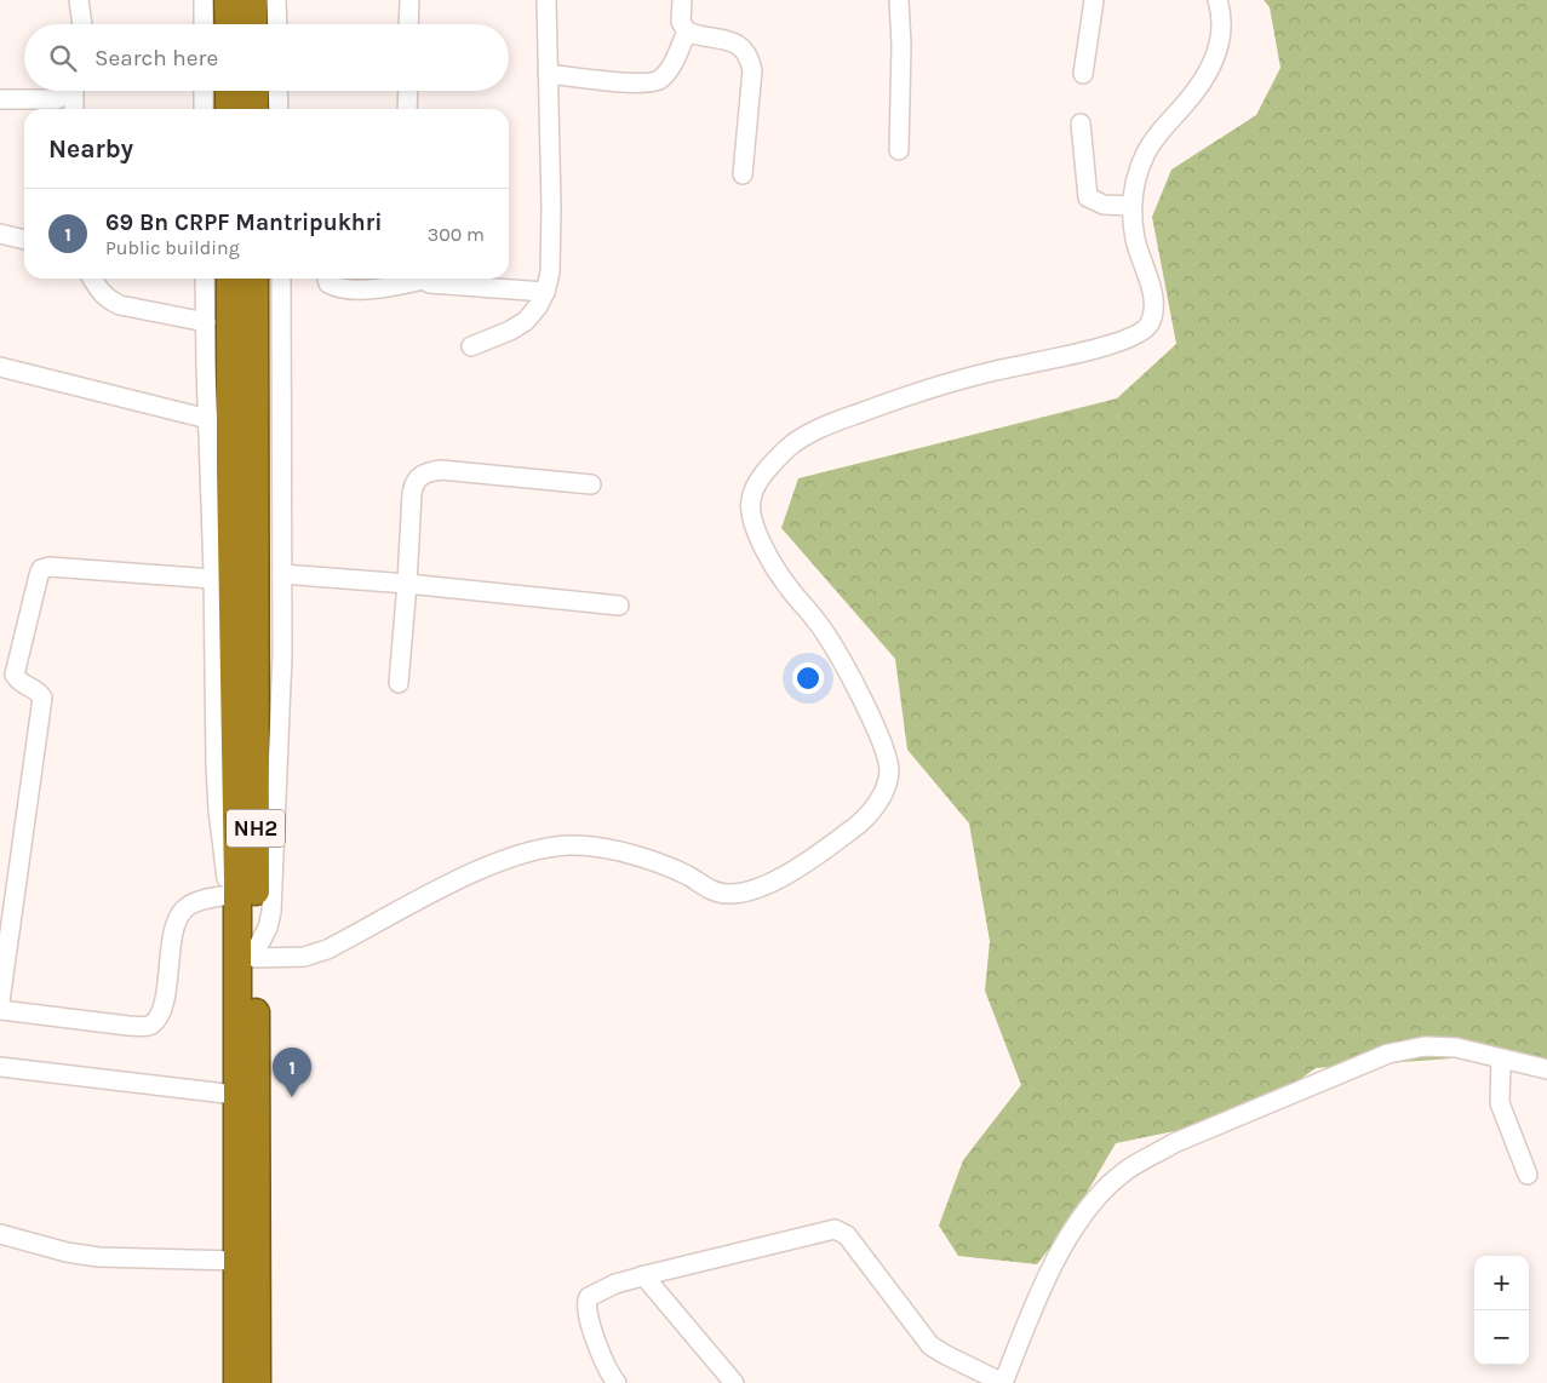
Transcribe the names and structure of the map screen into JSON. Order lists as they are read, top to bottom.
{
  "streets": {
    "highway": ["NH2"]
  },
  "page": {
    "search": "Search here",
    "heading": "Nearby",
    "list": [
      {
        "mark": "1",
        "name": "69 Bn CRPF Mantripukhri",
        "note": "Public building",
        "value": "300 m"
      }
    ],
    "pins": "1",
    "map_buttons": ["+", "−"]
  }
}
